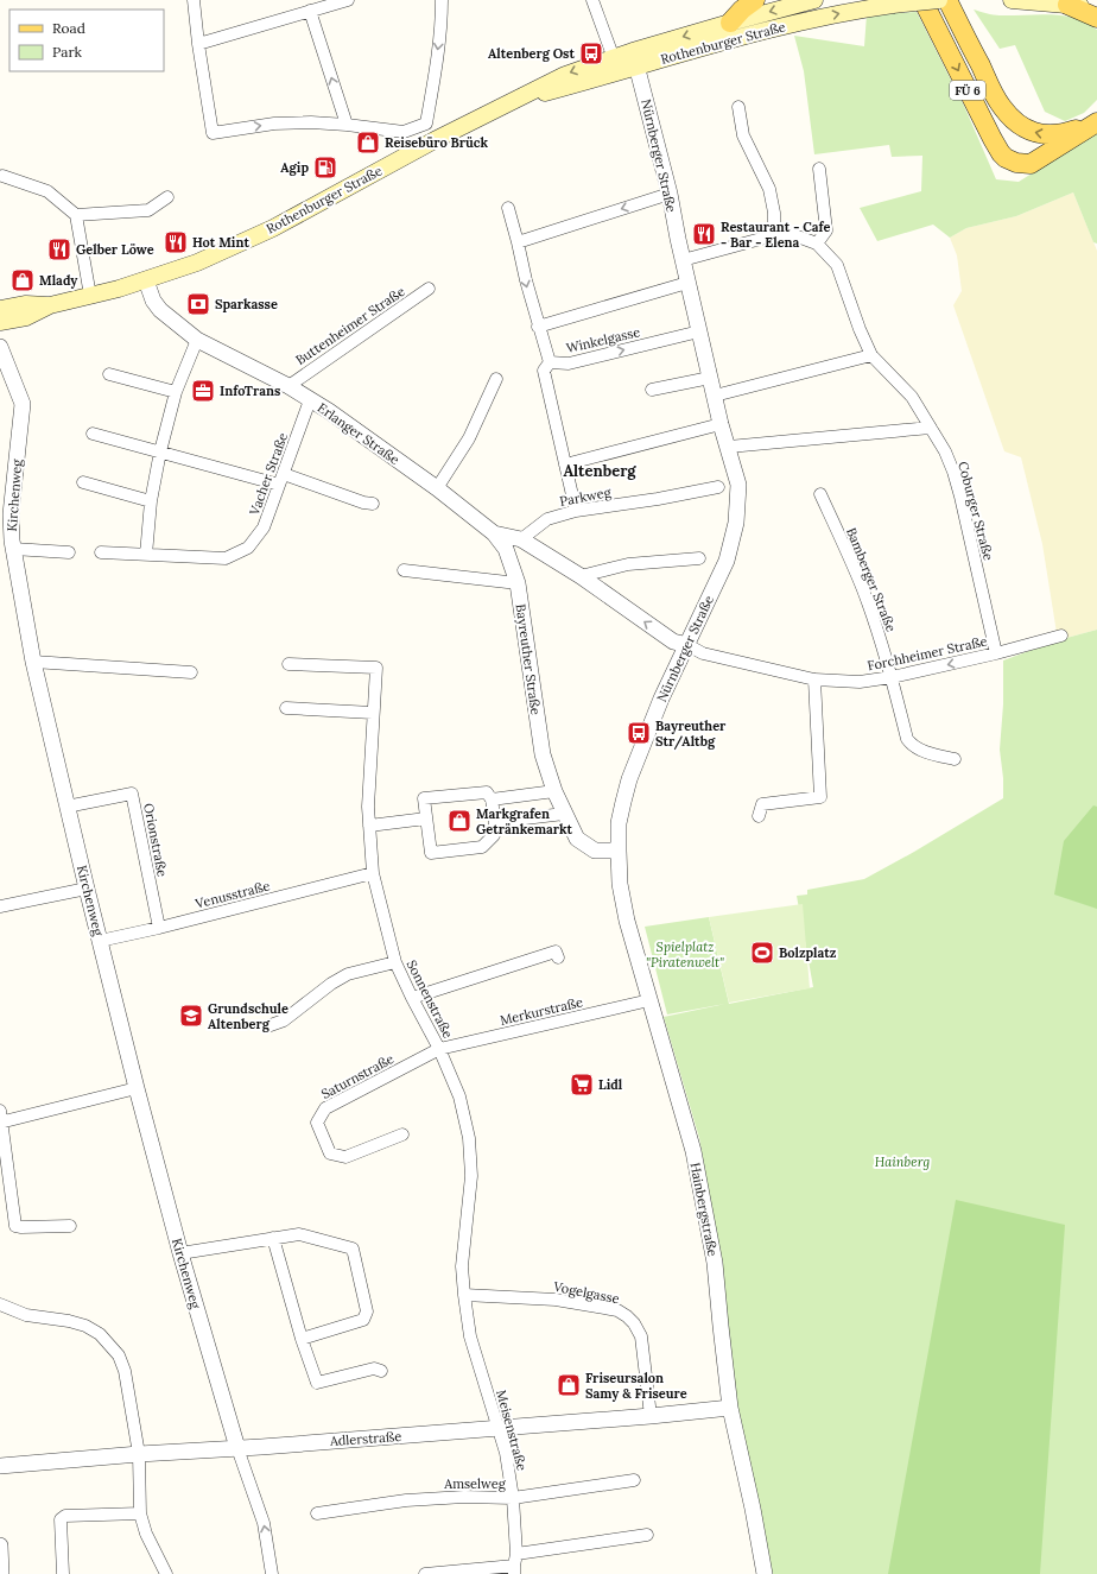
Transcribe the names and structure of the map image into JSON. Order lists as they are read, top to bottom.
{
  "streets": {
    "main road": ["Rothenburger Straße", "FÜ 6"],
    "street": [
      "Nürnberger Straße",
      "Buttenheimer Straße",
      "Winkelgasse",
      "Erlanger Straße",
      "Vacher Straße",
      "Kirchenweg",
      "Parkweg",
      "Coburger Straße",
      "Bamberger Straße",
      "Forchheimer Straße",
      "Bayreuther Straße",
      "Orionstraße",
      "Venusstraße",
      "Sonnenstraße",
      "Merkurstraße",
      "Saturnstraße",
      "Hainbergstraße",
      "Vogelgasse",
      "Meisenstraße",
      "Adlerstraße",
      "Amselweg"
    ]
  },
  "crossings": [
    ["Rothenburger Straße", "Nürnberger Straße"],
    ["Rothenburger Straße", "Erlanger Straße"],
    ["Nürnberger Straße", "Winkelgasse"],
    ["Nürnberger Straße", "Erlanger Straße"],
    ["Nürnberger Straße", "Forchheimer Straße"],
    ["Nürnberger Straße", "Bayreuther Straße"],
    ["Nürnberger Straße", "Hainbergstraße"],
    ["Buttenheimer Straße", "Erlanger Straße"],
    ["Erlanger Straße", "Vacher Straße"],
    ["Erlanger Straße", "Parkweg"],
    ["Erlanger Straße", "Forchheimer Straße"],
    ["Erlanger Straße", "Bayreuther Straße"],
    ["Kirchenweg", "Orionstraße"],
    ["Kirchenweg", "Venusstraße"],
    ["Kirchenweg", "Adlerstraße"],
    ["Coburger Straße", "Forchheimer Straße"],
    ["Bamberger Straße", "Forchheimer Straße"],
    ["Bayreuther Straße", "Hainbergstraße"],
    ["Orionstraße", "Venusstraße"],
    ["Venusstraße", "Sonnenstraße"],
    ["Sonnenstraße", "Merkurstraße"],
    ["Sonnenstraße", "Saturnstraße"],
    ["Sonnenstraße", "Vogelgasse"],
    ["Sonnenstraße", "Meisenstraße"],
    ["Merkurstraße", "Saturnstraße"],
    ["Merkurstraße", "Hainbergstraße"],
    ["Hainbergstraße", "Adlerstraße"],
    ["Vogelgasse", "Meisenstraße"],
    ["Vogelgasse", "Adlerstraße"],
    ["Meisenstraße", "Adlerstraße"],
    ["Meisenstraße", "Amselweg"]
  ],
  "districts": ["Altenberg"],
  "parks": ["Spielplatz \"Piratenwelt\"", "Hainberg"],
  "places": {
    "bus stop": ["Altenberg Ost", "Bayreuther Str/Altbg"],
    "shop": [
      "Reisebüro Brück",
      "Mlady",
      "Markgrafen Getränkemarkt",
      "Friseursalon Samy & Friseure"
    ],
    "fuel station": ["Agip"],
    "restaurant": ["Restaurant - Cafe - Bar - Elena", "Hot Mint", "Gelber Löwe"],
    "bank": ["Sparkasse"],
    "office": ["InfoTrans"],
    "sports": ["Bolzplatz"],
    "school or university": ["Grundschule Altenberg"],
    "supermarket": ["Lidl"]
  },
  "legend": ["Road", "Park"]
}
